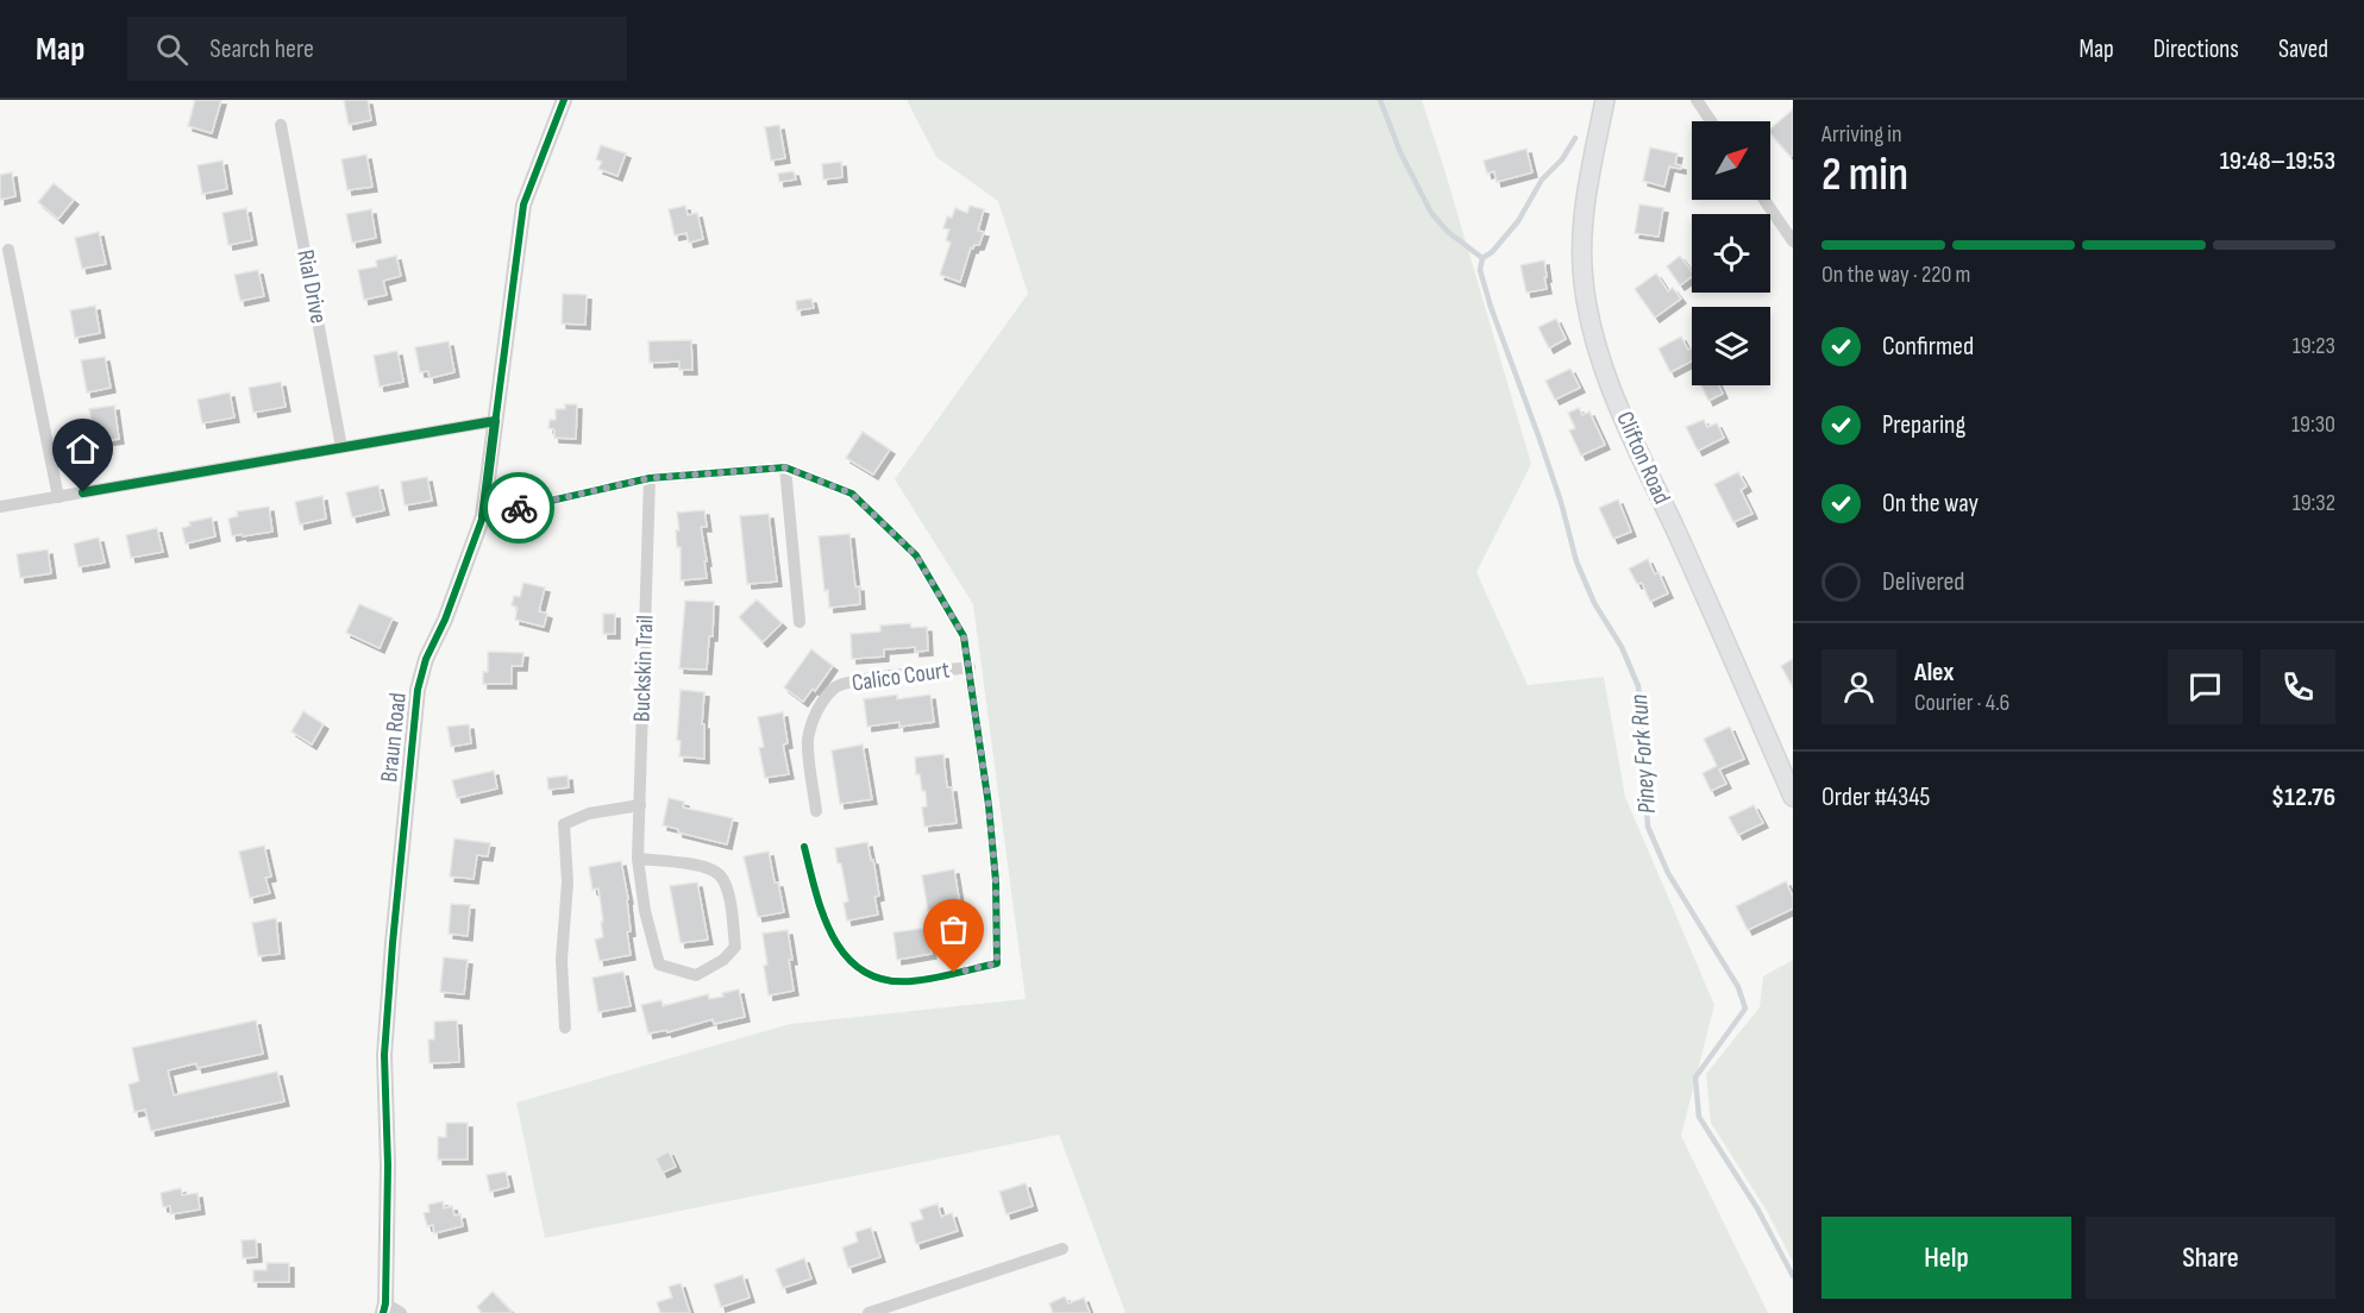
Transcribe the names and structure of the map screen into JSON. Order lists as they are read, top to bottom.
{
  "streets": {
    "main road": ["Clifton Road"],
    "street": [
      "Rial Drive",
      "Buckskin Trail",
      "Calico Court",
      "Braun Road"
    ]
  },
  "water": ["Piney Fork Run"],
  "north": "top right",
  "page": {
    "header": "Map",
    "search": "Search here",
    "nav": ["Map", "Directions", "Saved"],
    "heading": ["2 min", "Arriving in", "19:48–19:53"],
    "panel": [
      "Alex",
      "Courier · 4.6",
      "Order #4345",
      "$12.76"
    ],
    "bar": "On the way · 220 m",
    "list": [
      ["Confirmed", "19:23"],
      ["Preparing", "19:30"],
      ["On the way", "19:32"],
      "Delivered"
    ],
    "buttons": ["Help", "Share"]
  }
}
